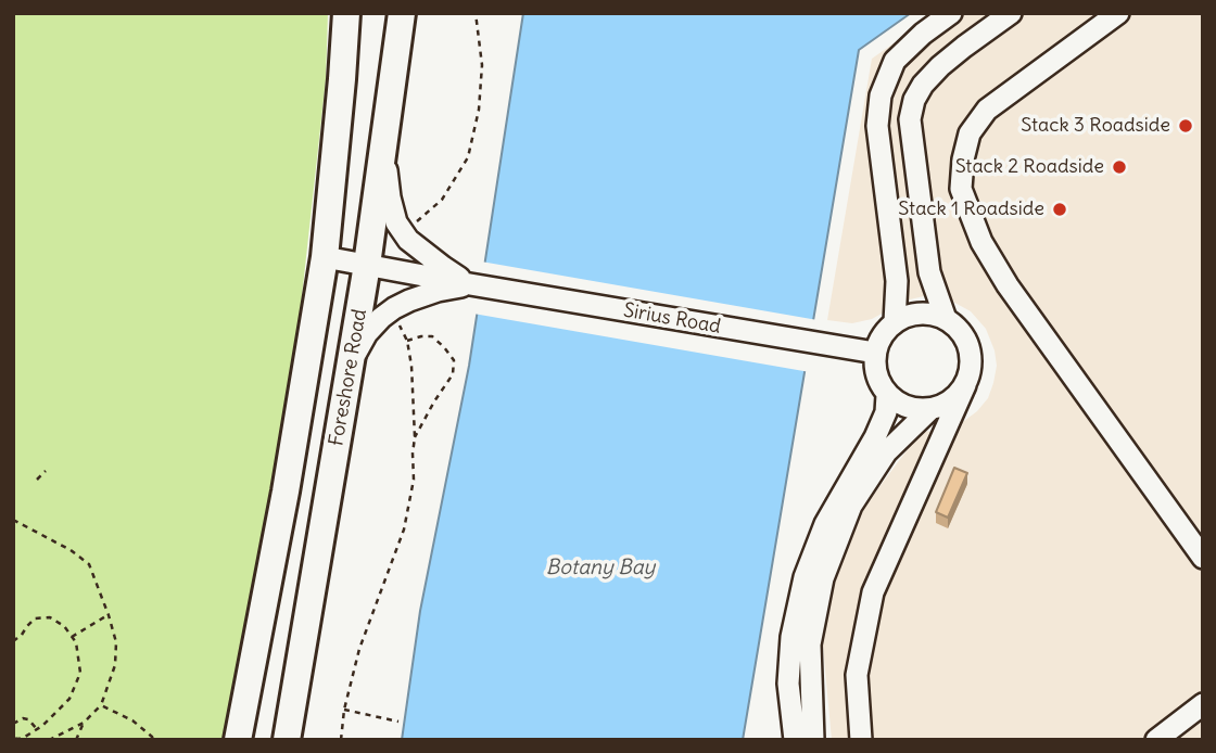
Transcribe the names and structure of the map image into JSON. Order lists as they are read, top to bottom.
{
  "streets": {
    "main road": ["Foreshore Road"],
    "street": ["Sirius Road"]
  },
  "crossings": [
    ["Sirius Road", "Foreshore Road"]
  ],
  "water": ["Botany Bay"],
  "places": ["Stack 3 Roadside", "Stack 2 Roadside", "Stack 1 Roadside"]
}
